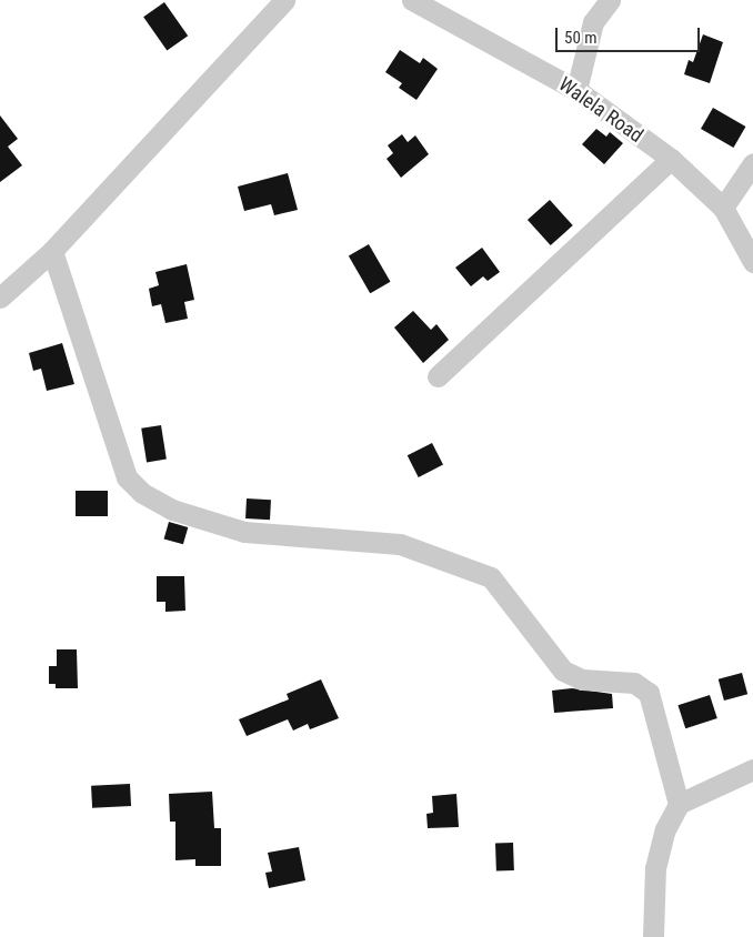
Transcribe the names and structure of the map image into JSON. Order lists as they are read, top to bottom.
{
  "streets": {
    "street": ["Walela Road"]
  },
  "scale_bar": "50 m"
}
